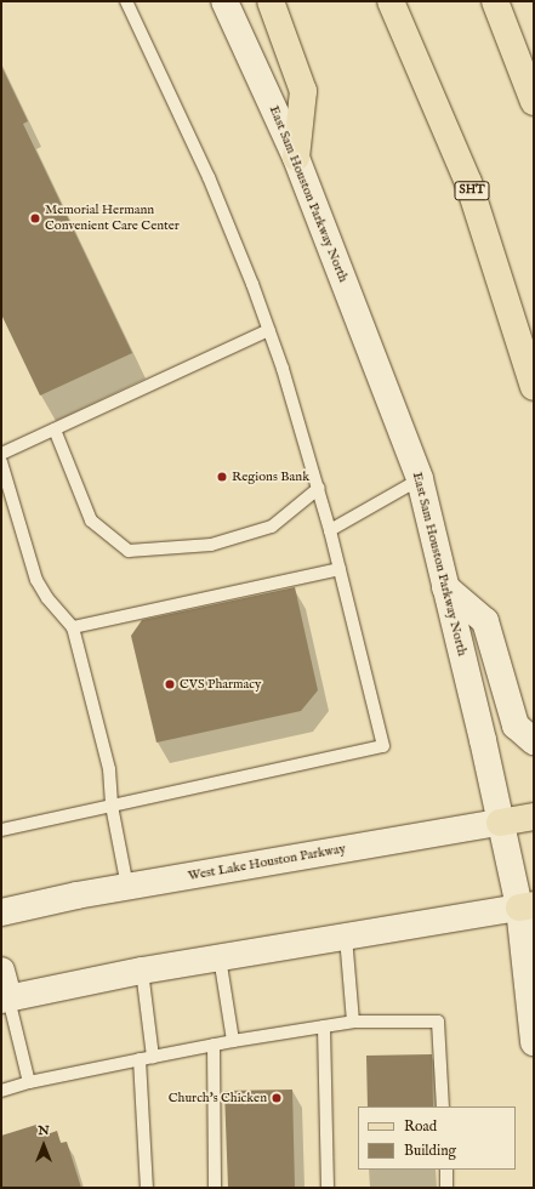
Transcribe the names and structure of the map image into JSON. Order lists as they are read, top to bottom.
{
  "streets": {
    "main road": ["SHT", "East Sam Houston Parkway North", "West Lake Houston Parkway"]
  },
  "crossings": [
    ["East Sam Houston Parkway North", "West Lake Houston Parkway"]
  ],
  "places": [
    "Memorial Hermann Convenient Care Center",
    "Regions Bank",
    "CVS Pharmacy",
    "Church's Chicken"
  ],
  "legend": ["Road", "Building"],
  "north": "top"
}
